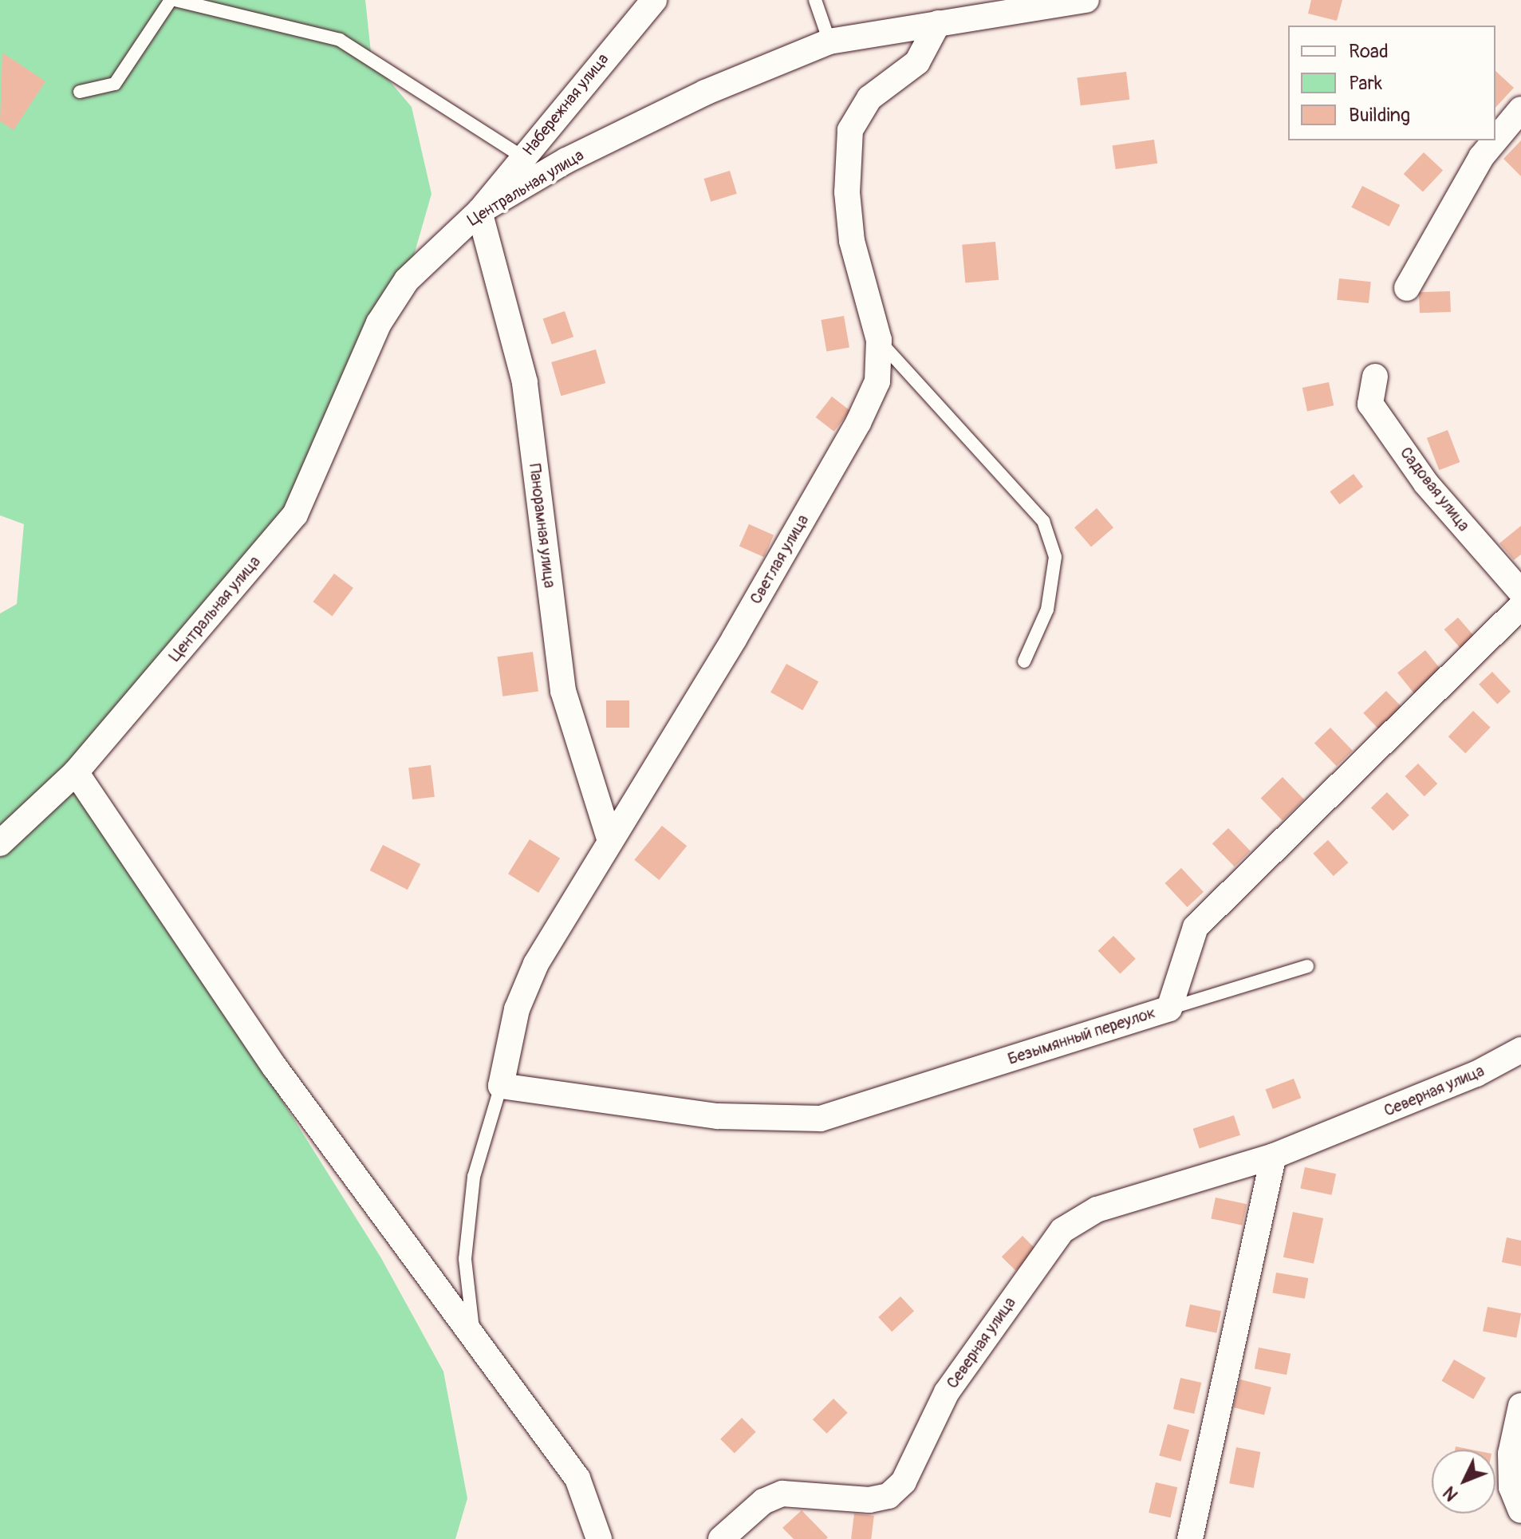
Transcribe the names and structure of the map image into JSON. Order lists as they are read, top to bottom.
{
  "streets": {
    "street": [
      "Набережная улица",
      "Центральная улица",
      "Садовая улица",
      "Панорамная улица",
      "Светлая улица",
      "Безымянный переулок",
      "Северная улица"
    ]
  },
  "crossings": [
    ["Набережная улица", "Центральная улица"],
    ["Набережная улица", "Панорамная улица"],
    ["Центральная улица", "Панорамная улица"],
    ["Центральная улица", "Светлая улица"],
    ["Панорамная улица", "Светлая улица"],
    ["Светлая улица", "Безымянный переулок"]
  ],
  "legend": ["Road", "Park", "Building"],
  "north": "bottom left"
}
